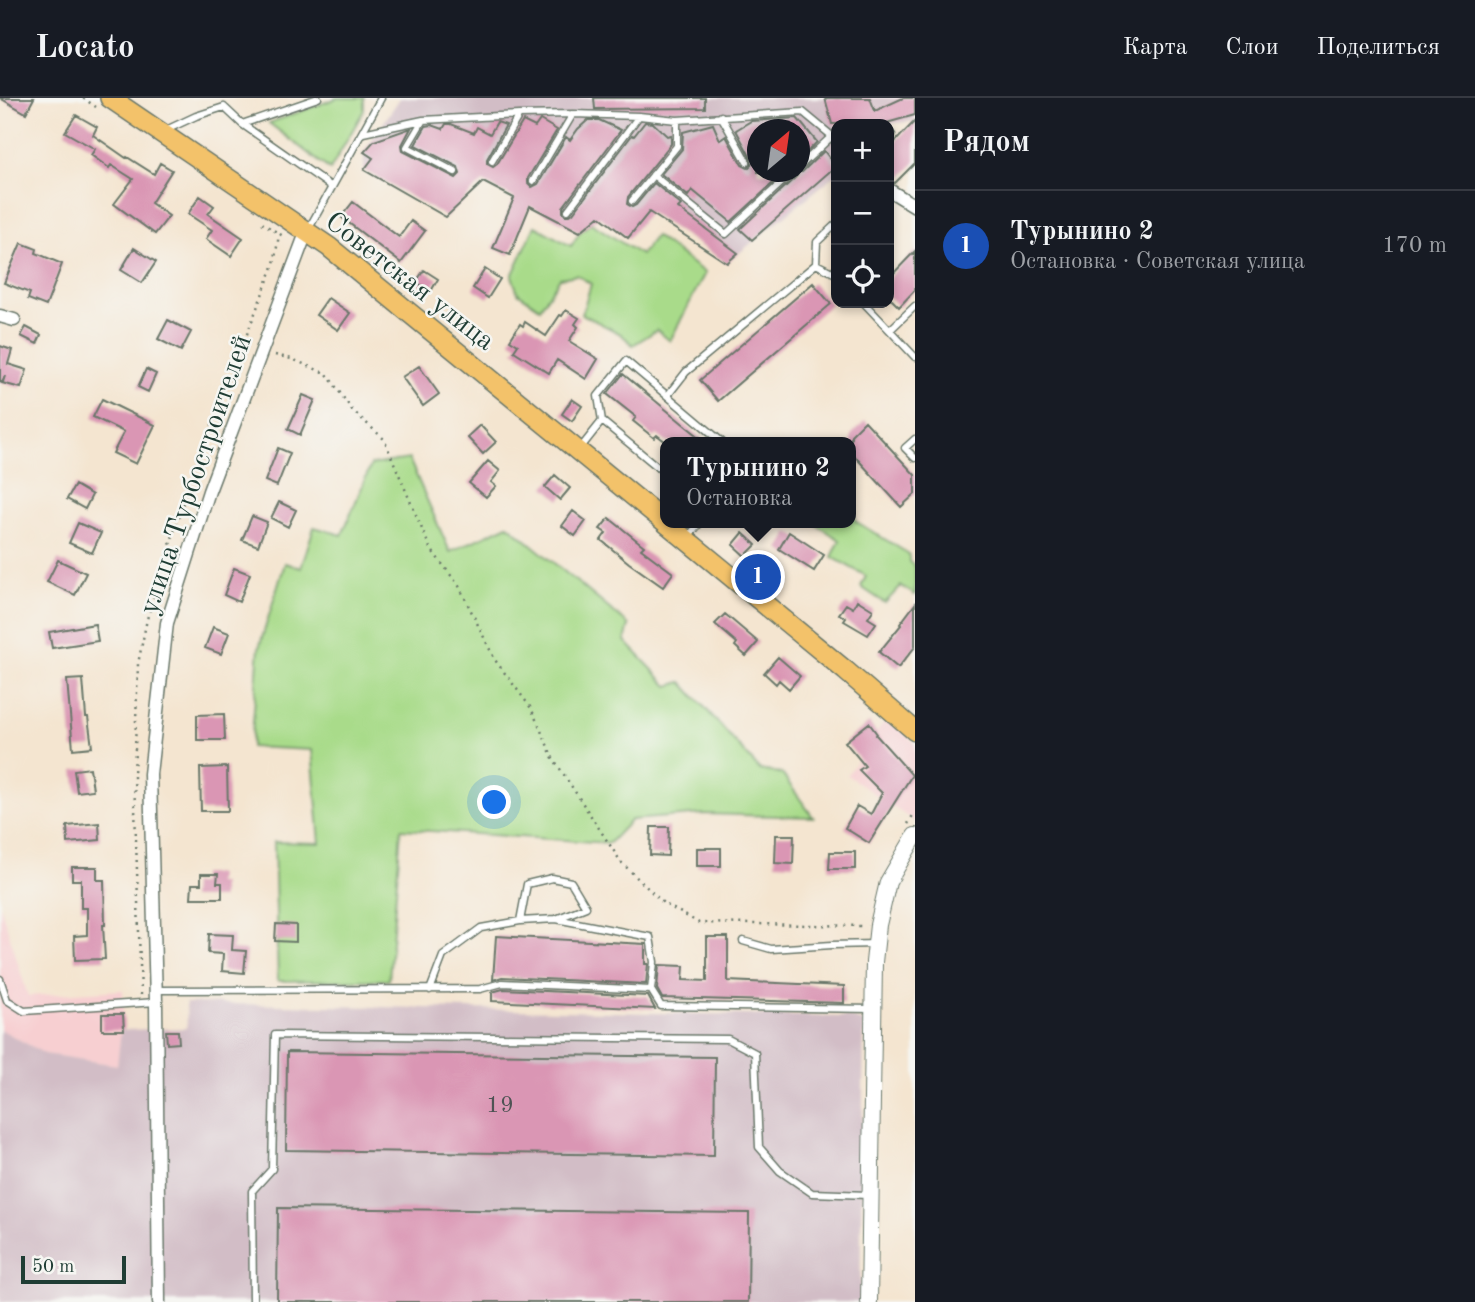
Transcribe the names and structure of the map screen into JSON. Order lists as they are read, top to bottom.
{
  "streets": {
    "main road": ["Советская улица"],
    "street": ["улица Турбостроителей"]
  },
  "crossings": [
    ["Советская улица", "улица Турбостроителей"]
  ],
  "house_numbers": ["19"],
  "scale_bar": "50 m",
  "north": "top right",
  "page": {
    "header": "Locato",
    "nav": ["Карта", "Слои", "Поделиться"],
    "heading": "Рядом",
    "map_buttons": ["+", "−"],
    "list": [
      {
        "mark": "1",
        "name": "Турынино 2",
        "note": "Остановка · Советская улица",
        "value": "170 m"
      }
    ],
    "popup": ["Турынино 2", "Остановка"],
    "pins": "1",
    "scale": "50 m"
  }
}
